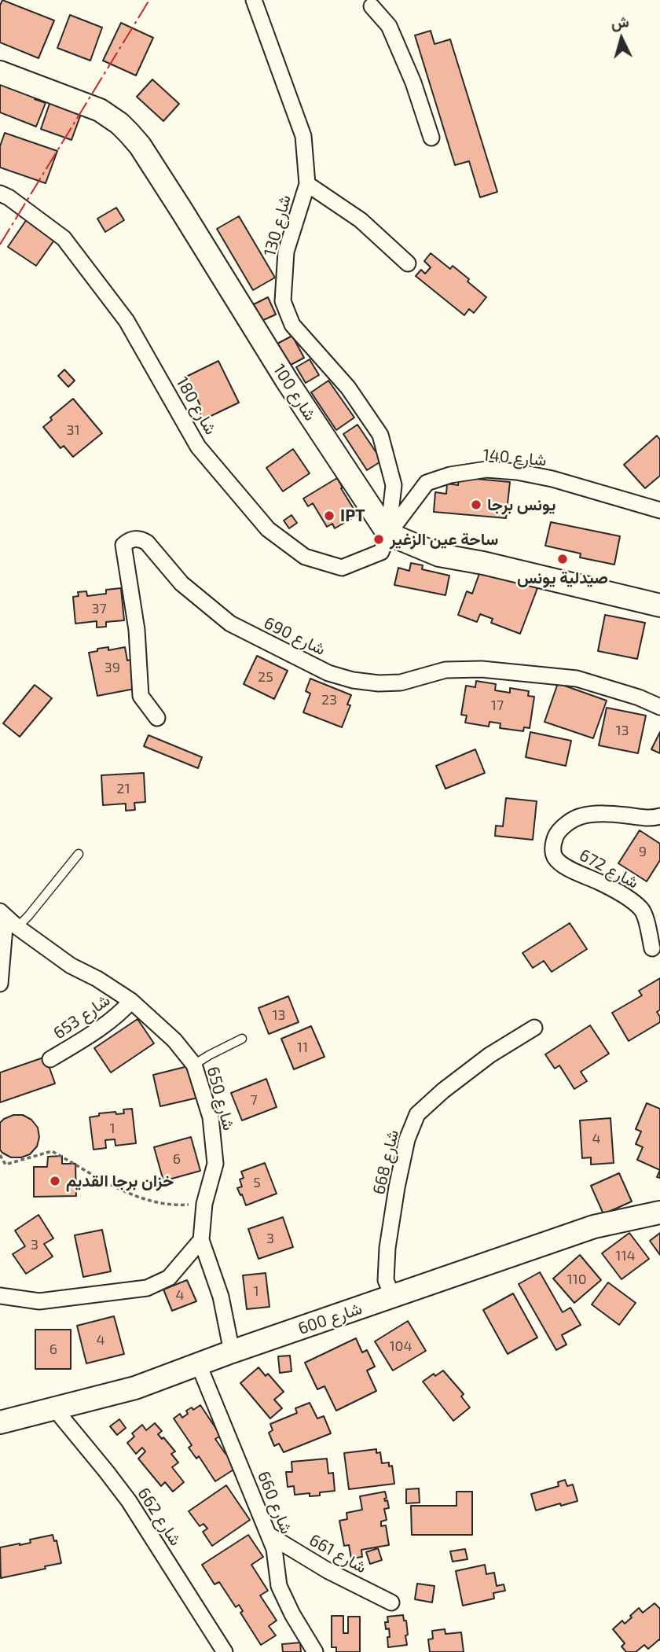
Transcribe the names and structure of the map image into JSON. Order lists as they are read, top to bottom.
{
  "streets": {
    "main road": ["شارع 100", "شارع 600"],
    "street": [
      "شارع 130",
      "شارع 180",
      "شارع 140",
      "شارع 690",
      "شارع 672",
      "شارع 653",
      "شارع 650",
      "شارع 668",
      "شارع 660",
      "شارع 662",
      "شارع 661"
    ]
  },
  "crossings": [
    ["شارع 130", "شارع 100"],
    ["شارع 130", "شارع 180"],
    ["شارع 130", "شارع 140"],
    ["شارع 100", "شارع 180"],
    ["شارع 100", "شارع 140"],
    ["شارع 180", "شارع 140"],
    ["شارع 653", "شارع 650"],
    ["شارع 650", "شارع 600"],
    ["شارع 668", "شارع 600"],
    ["شارع 600", "شارع 660"],
    ["شارع 600", "شارع 662"],
    ["شارع 660", "شارع 661"]
  ],
  "places": [
    "يونس برجا",
    "IPT",
    "ساحة عين الزغير",
    "صيدلية يونس",
    "خزان برجا القديم"
  ],
  "house_numbers": [
    "31",
    "37",
    "39",
    "25",
    "23",
    "17",
    "13",
    "21",
    "9",
    "13",
    "11",
    "7",
    "1",
    "4",
    "6",
    "5",
    "3",
    "3",
    "114",
    "110",
    "1",
    "4",
    "4",
    "104",
    "6"
  ],
  "north": "top"
}
